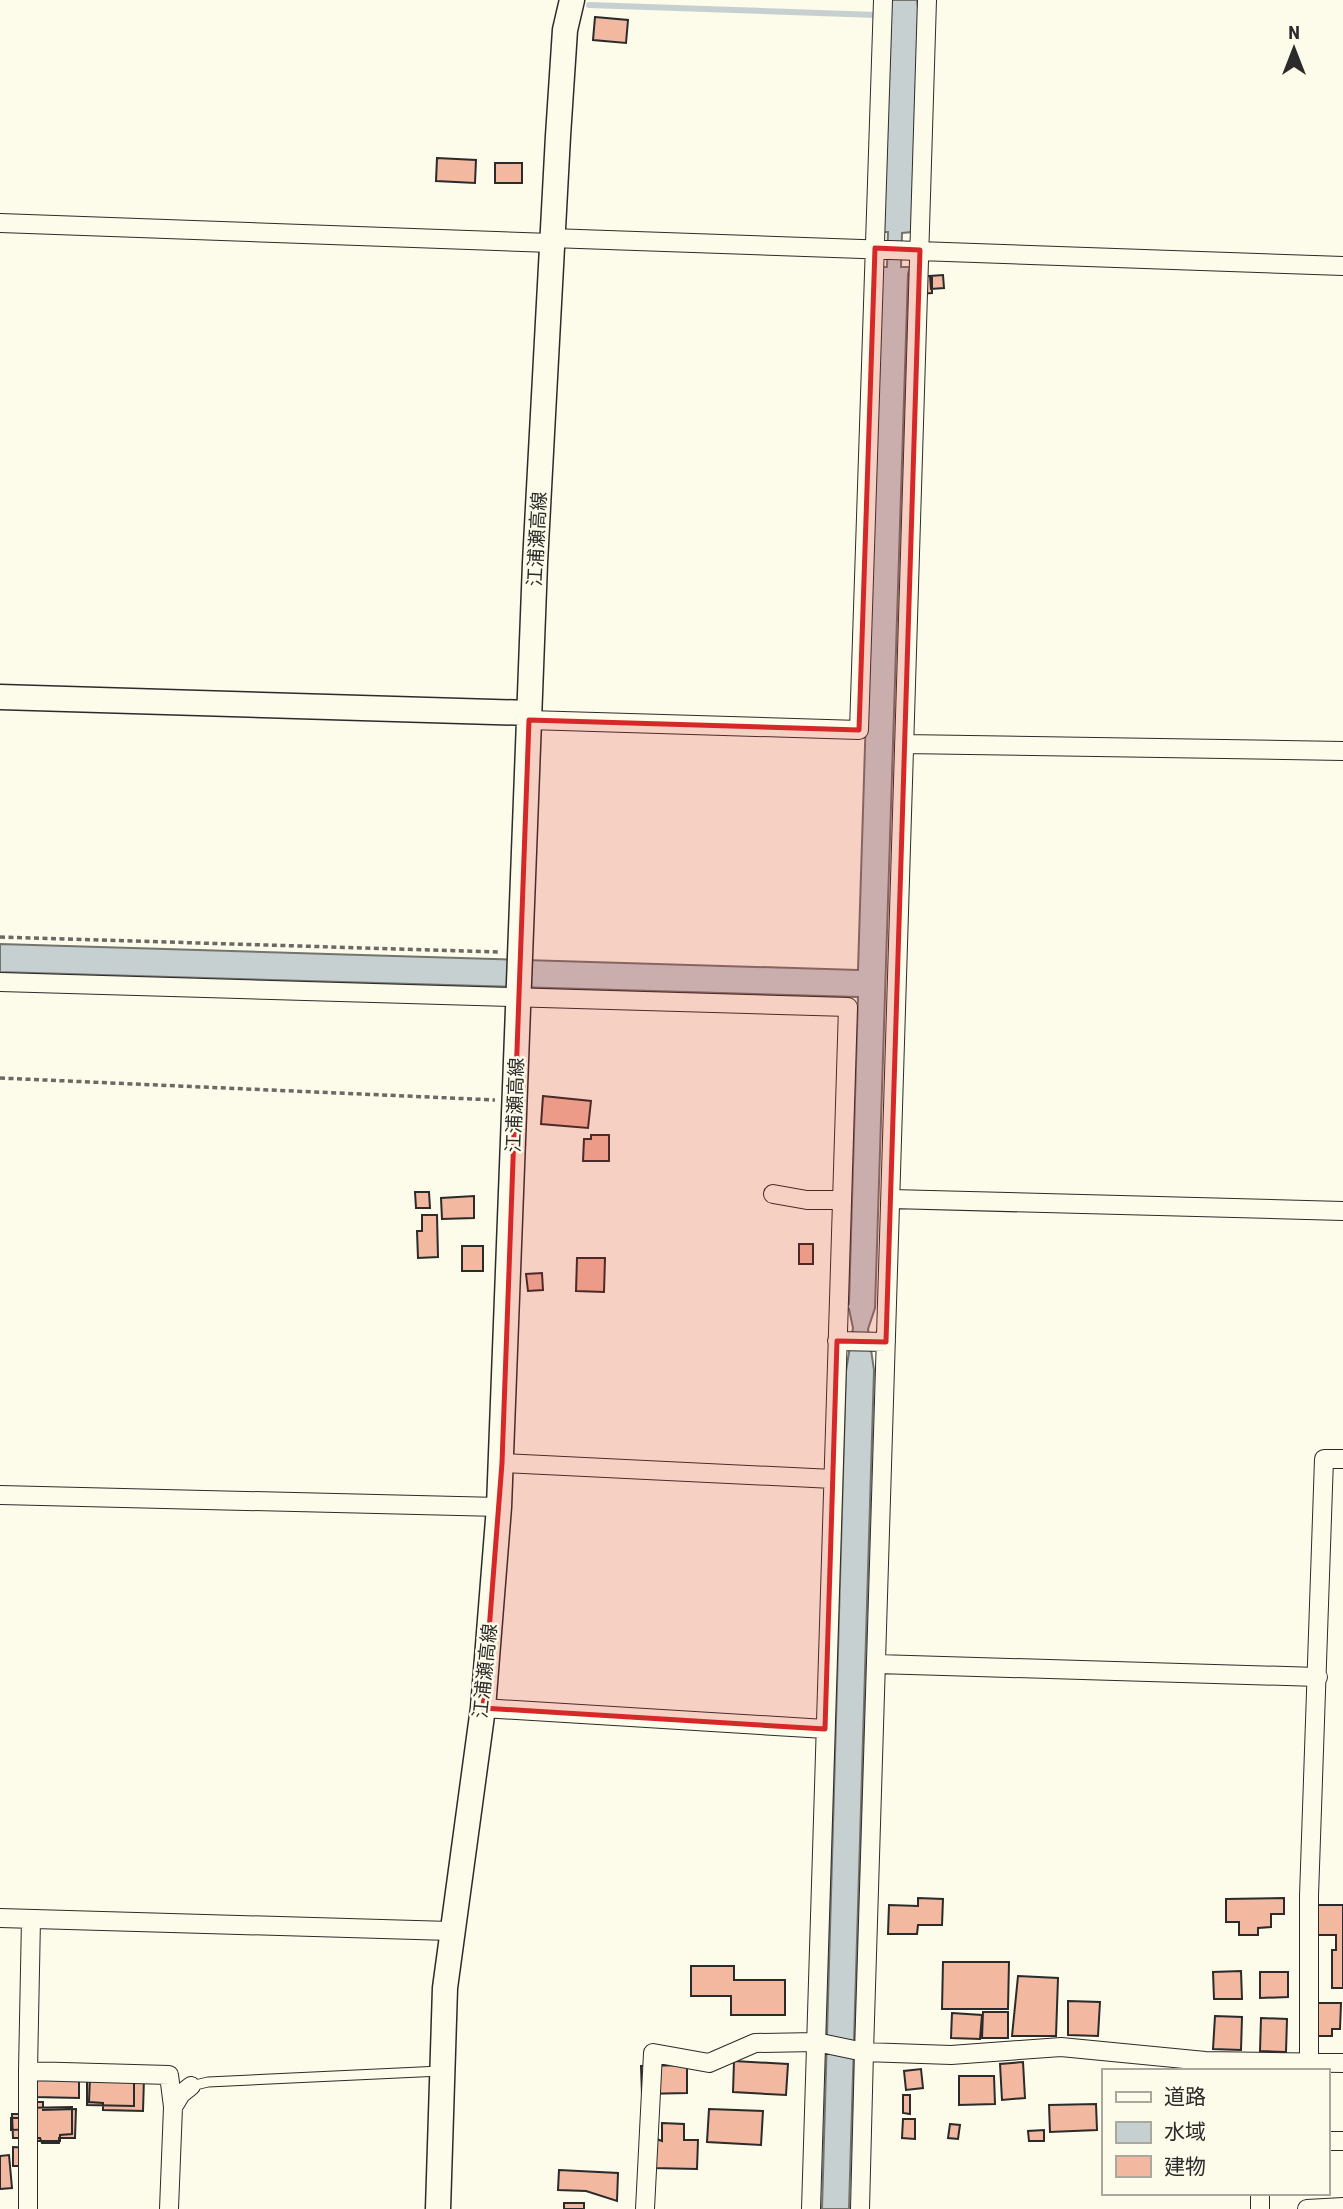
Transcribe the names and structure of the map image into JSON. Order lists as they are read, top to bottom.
{
  "streets": {
    "main road": ["江浦瀬高線"]
  },
  "legend": ["道路", "水域", "建物"],
  "north": "top"
}
